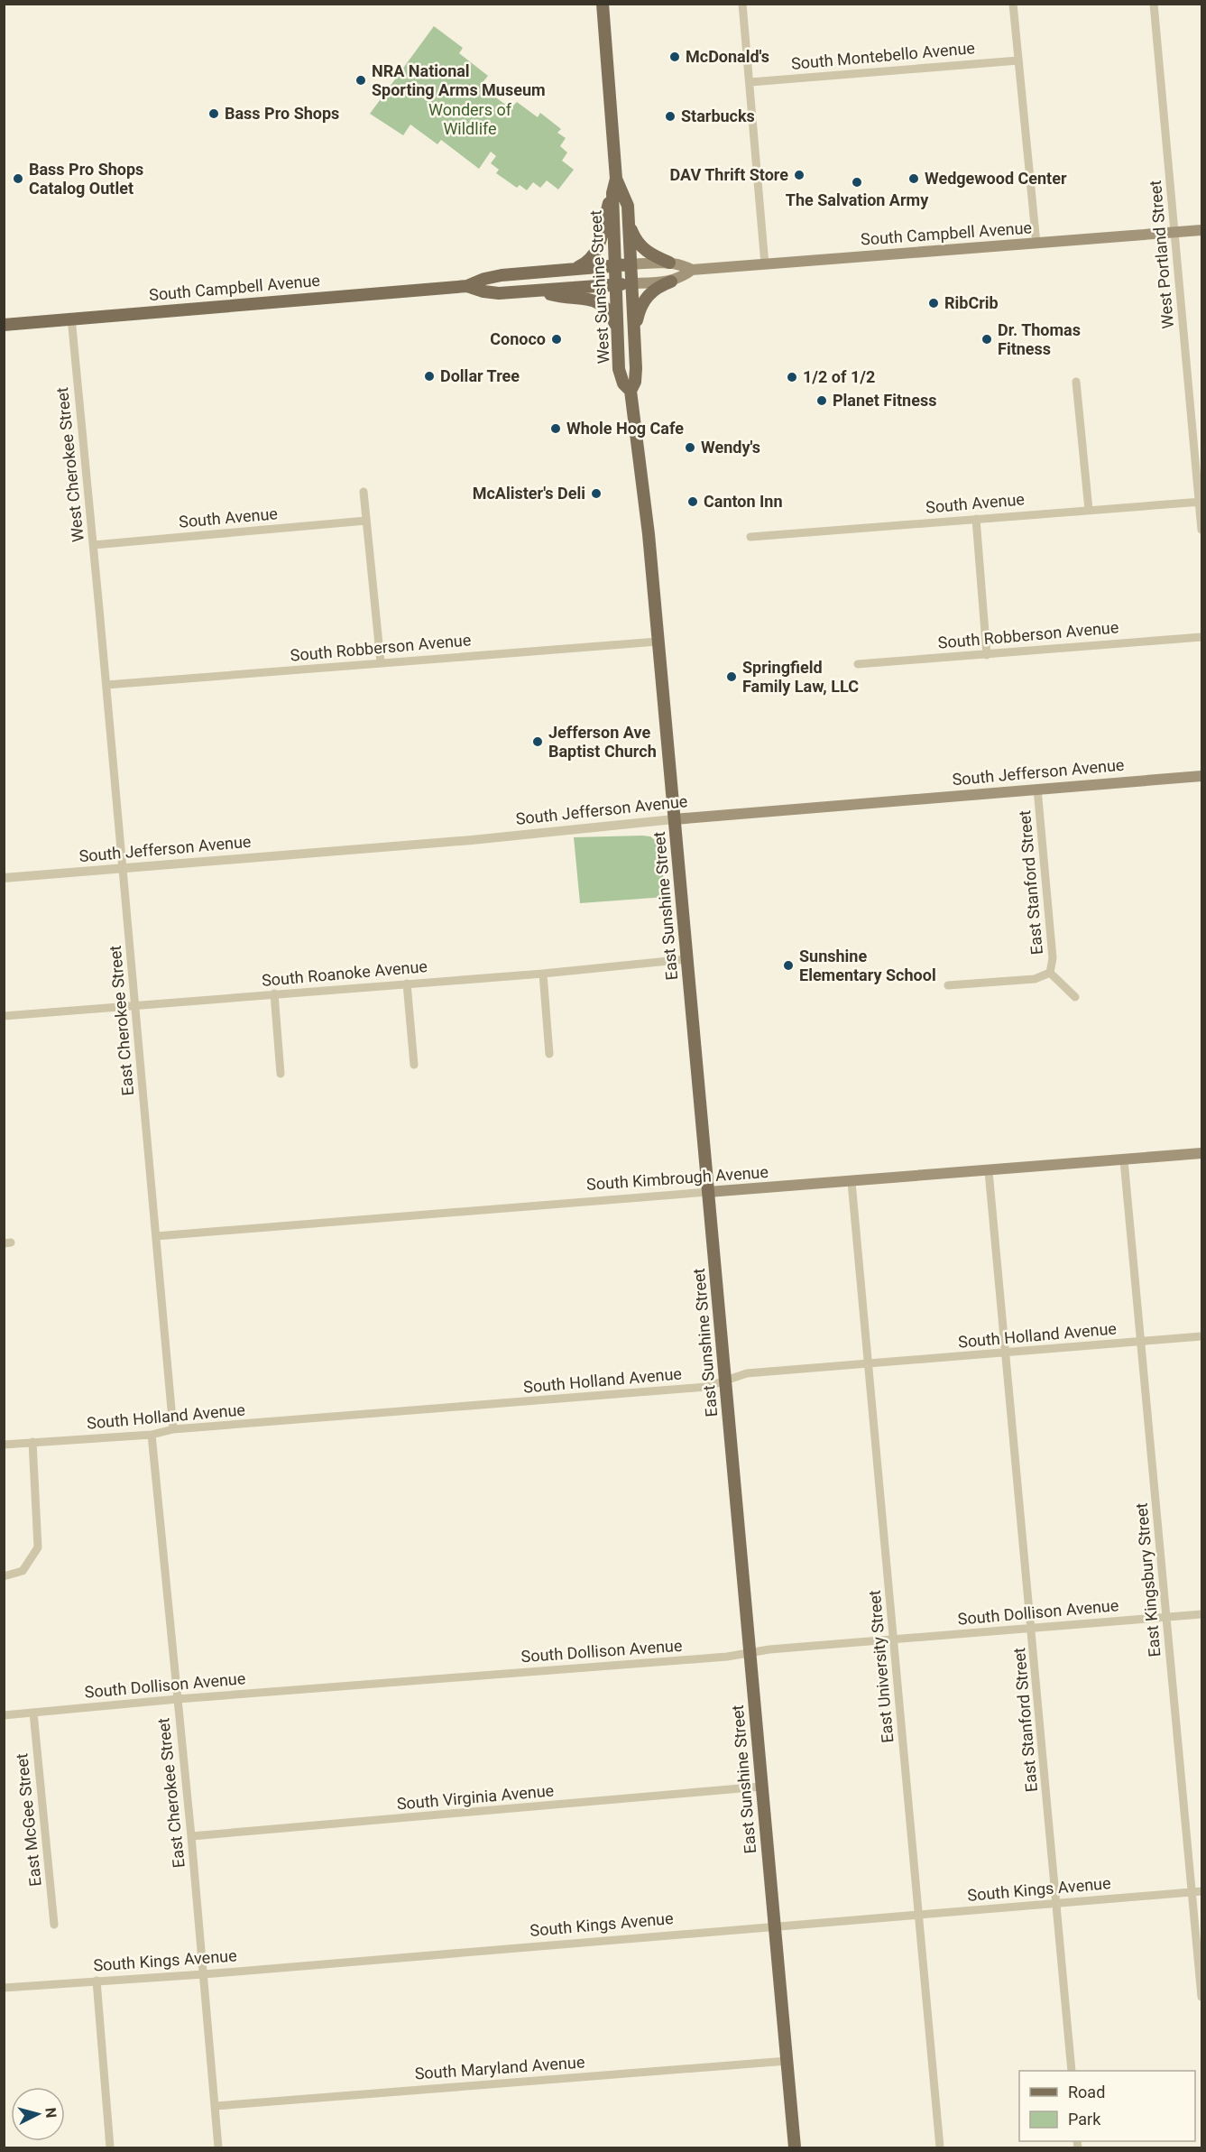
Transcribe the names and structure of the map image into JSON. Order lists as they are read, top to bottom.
{
  "streets": {
    "main road": [
      "South Campbell Avenue",
      "West Sunshine Street",
      "South Jefferson Avenue",
      "East Sunshine Street",
      "South Kimbrough Avenue"
    ],
    "street": [
      "South Montebello Avenue",
      "West Portland Street",
      "West Cherokee Street",
      "South Avenue",
      "South Robberson Avenue",
      "East Stanford Street",
      "South Roanoke Avenue",
      "East Cherokee Street",
      "South Holland Avenue",
      "East Kingsbury Street",
      "South Dollison Avenue",
      "East University Street",
      "South Virginia Avenue",
      "East McGee Street",
      "South Kings Avenue",
      "South Maryland Avenue"
    ]
  },
  "crossings": [
    ["South Campbell Avenue", "West Portland Street"],
    ["South Campbell Avenue", "West Sunshine Street"],
    ["South Campbell Avenue", "West Cherokee Street"],
    ["West Portland Street", "South Avenue"],
    ["West Sunshine Street", "East Sunshine Street"],
    ["West Cherokee Street", "South Avenue"],
    ["West Cherokee Street", "East Cherokee Street"],
    ["South Robberson Avenue", "East Sunshine Street"],
    ["South Robberson Avenue", "East Cherokee Street"],
    ["South Jefferson Avenue", "East Stanford Street"],
    ["South Jefferson Avenue", "East Sunshine Street"],
    ["South Jefferson Avenue", "East Cherokee Street"],
    ["East Stanford Street", "South Kimbrough Avenue"],
    ["East Stanford Street", "South Holland Avenue"],
    ["East Stanford Street", "South Dollison Avenue"],
    ["East Stanford Street", "South Kings Avenue"],
    ["East Sunshine Street", "South Roanoke Avenue"],
    ["East Sunshine Street", "South Kimbrough Avenue"],
    ["East Sunshine Street", "South Holland Avenue"],
    ["East Sunshine Street", "South Dollison Avenue"],
    ["East Sunshine Street", "South Virginia Avenue"],
    ["East Sunshine Street", "South Kings Avenue"],
    ["East Sunshine Street", "South Maryland Avenue"],
    ["South Roanoke Avenue", "East Cherokee Street"],
    ["East Cherokee Street", "South Kimbrough Avenue"],
    ["East Cherokee Street", "South Holland Avenue"],
    ["East Cherokee Street", "South Dollison Avenue"],
    ["East Cherokee Street", "South Virginia Avenue"],
    ["East Cherokee Street", "South Kings Avenue"],
    ["East Cherokee Street", "South Maryland Avenue"],
    ["South Kimbrough Avenue", "East Kingsbury Street"],
    ["South Kimbrough Avenue", "East University Street"],
    ["South Holland Avenue", "East Kingsbury Street"],
    ["South Holland Avenue", "East University Street"],
    ["East Kingsbury Street", "South Dollison Avenue"],
    ["East Kingsbury Street", "South Kings Avenue"],
    ["South Dollison Avenue", "East University Street"],
    ["South Dollison Avenue", "East McGee Street"],
    ["East University Street", "South Kings Avenue"]
  ],
  "parks": ["Wonders of Wildlife"],
  "places": [
    "McDonald's",
    "NRA National Sporting Arms Museum",
    "Bass Pro Shops",
    "Starbucks",
    "DAV Thrift Store",
    "Bass Pro Shops Catalog Outlet",
    "Wedgewood Center",
    "The Salvation Army",
    "RibCrib",
    "Conoco",
    "Dr. Thomas Fitness",
    "Dollar Tree",
    "1/2 of 1/2",
    "Planet Fitness",
    "Whole Hog Cafe",
    "Wendy's",
    "McAlister's Deli",
    "Canton Inn",
    "Springfield Family Law, LLC",
    "Jefferson Ave Baptist Church",
    "Sunshine Elementary School"
  ],
  "legend": ["Road", "Park"],
  "north": "right"
}
